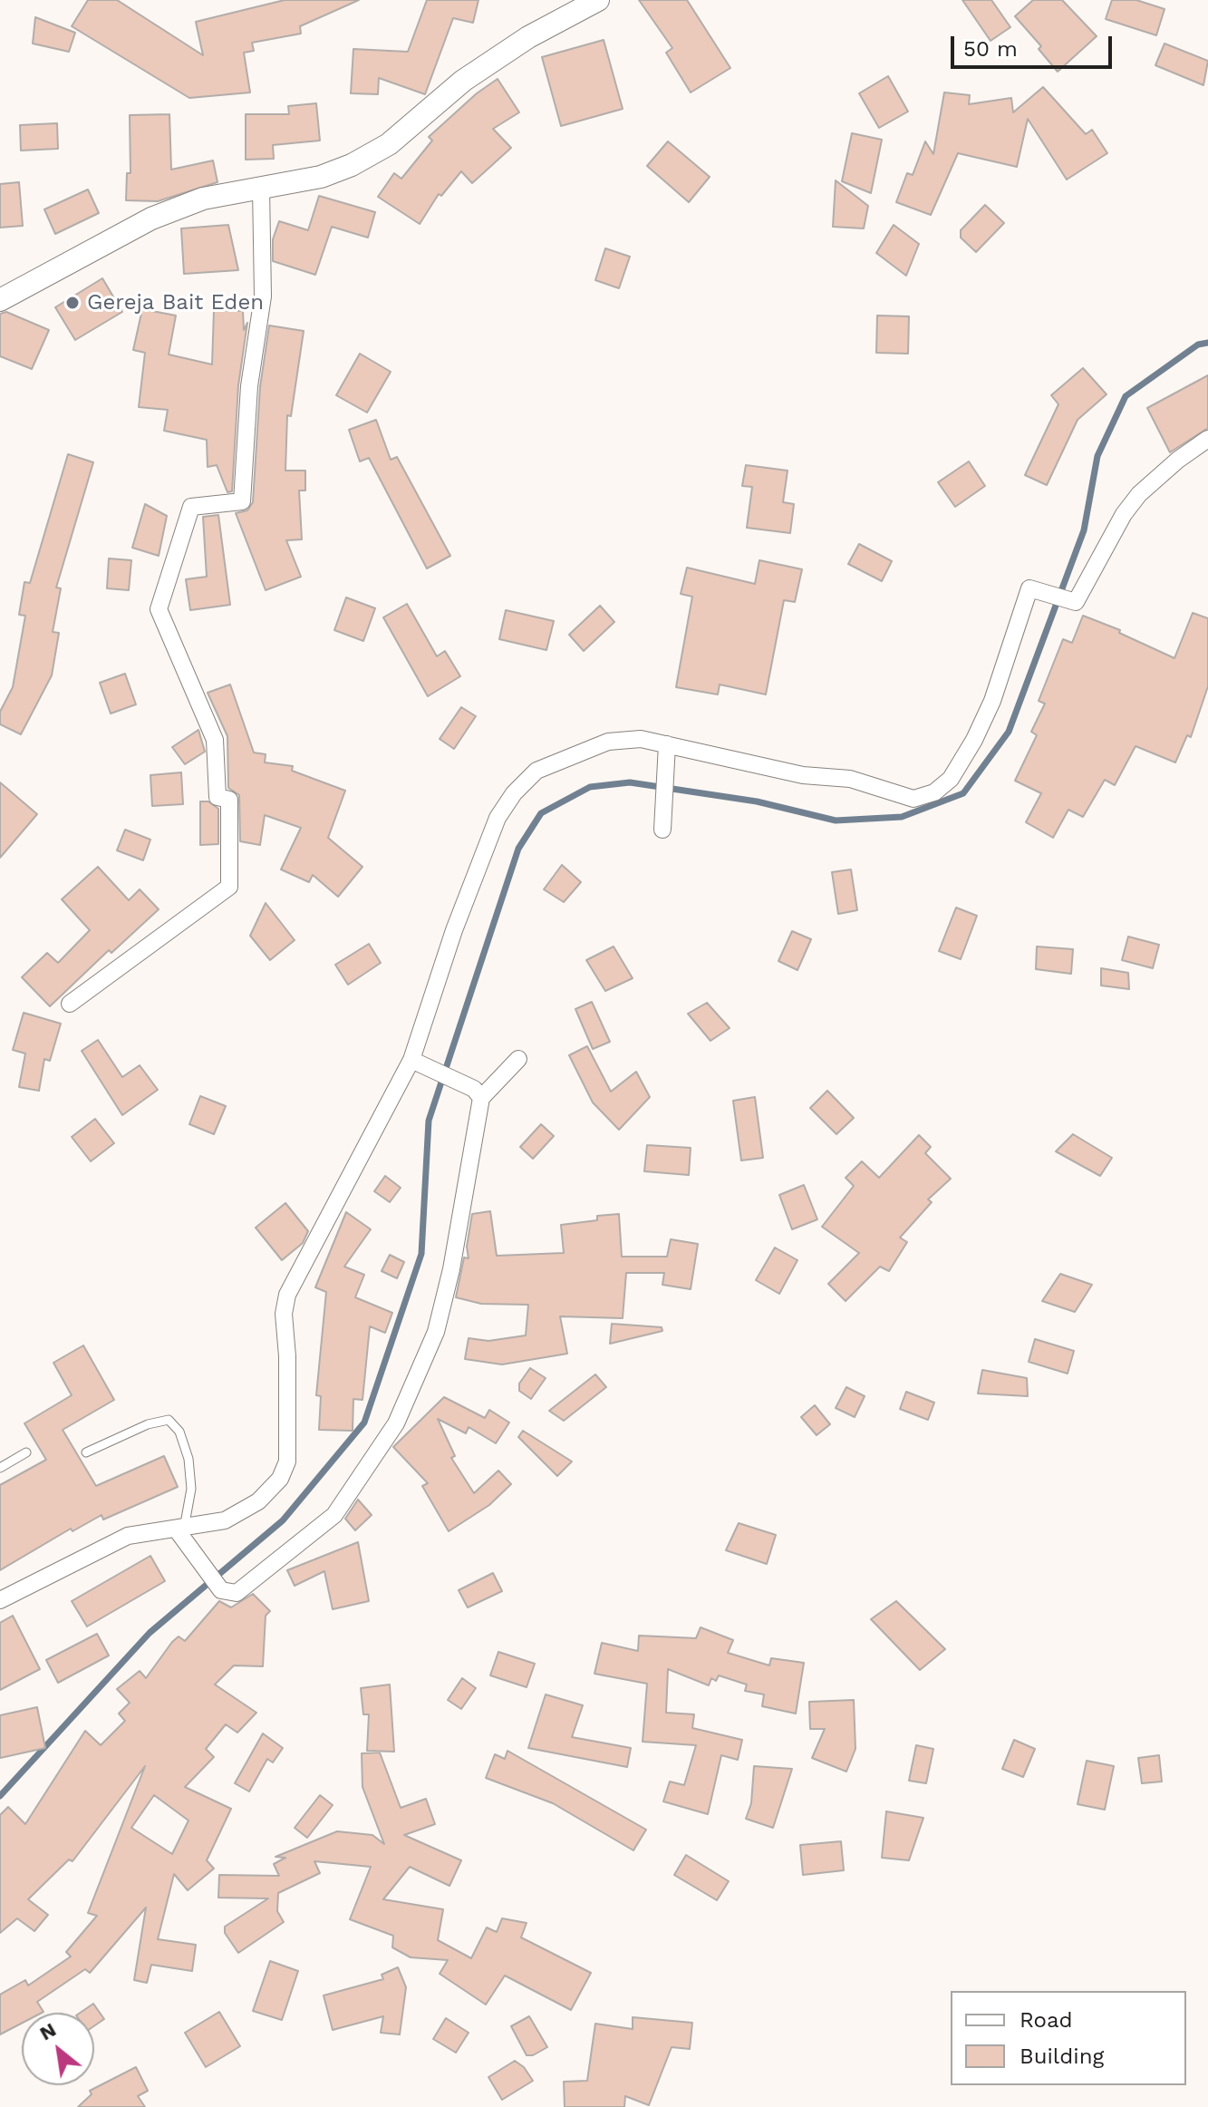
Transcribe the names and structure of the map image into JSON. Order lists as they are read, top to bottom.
{
  "places": ["Gereja Bait Eden"],
  "legend": ["Road", "Building"],
  "scale_bar": "50 m",
  "north": "top left"
}
